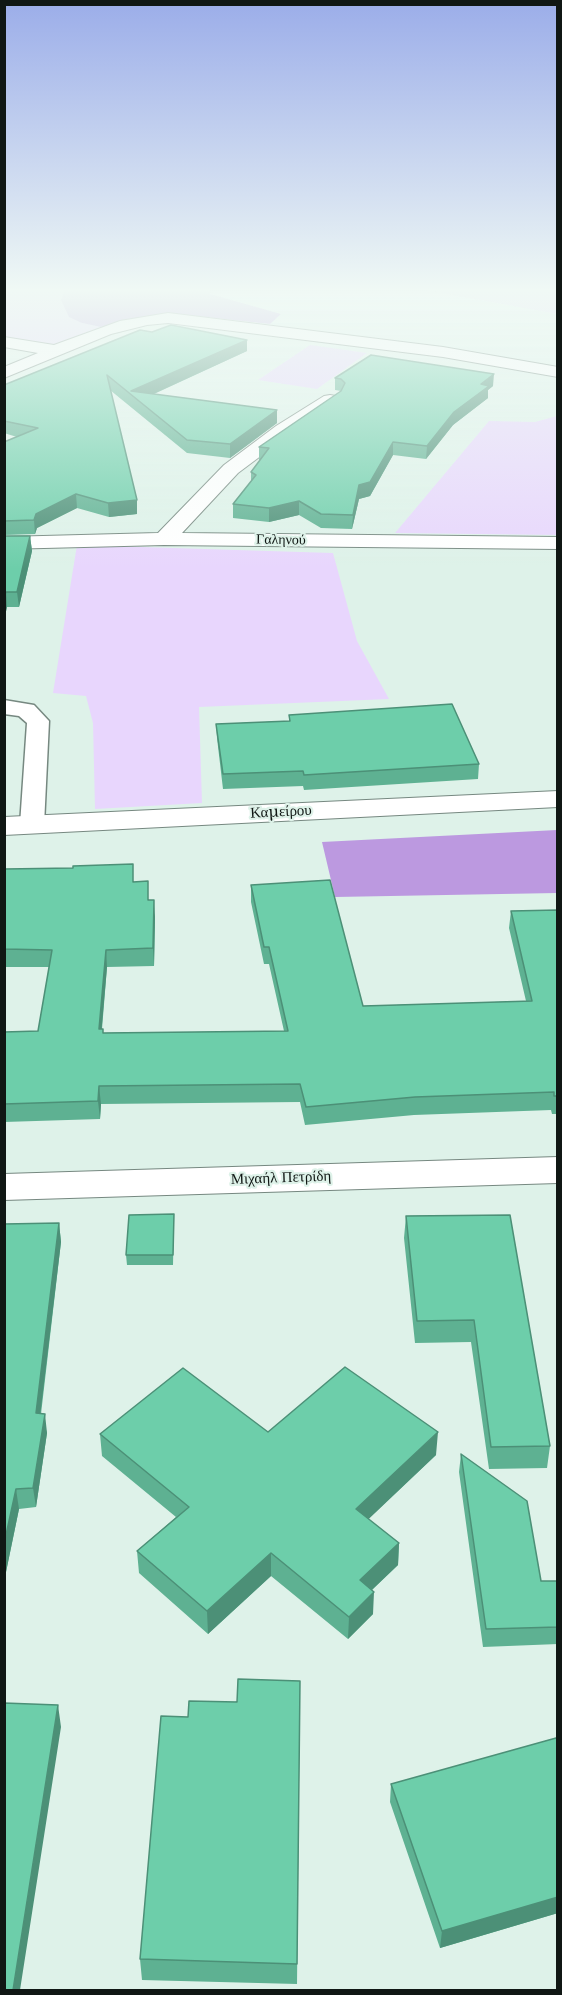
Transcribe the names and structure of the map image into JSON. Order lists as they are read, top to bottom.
{
  "streets": {
    "street": ["Γαληνού", "Καμείρου", "Μιχαήλ Πετρίδη"]
  }
}
